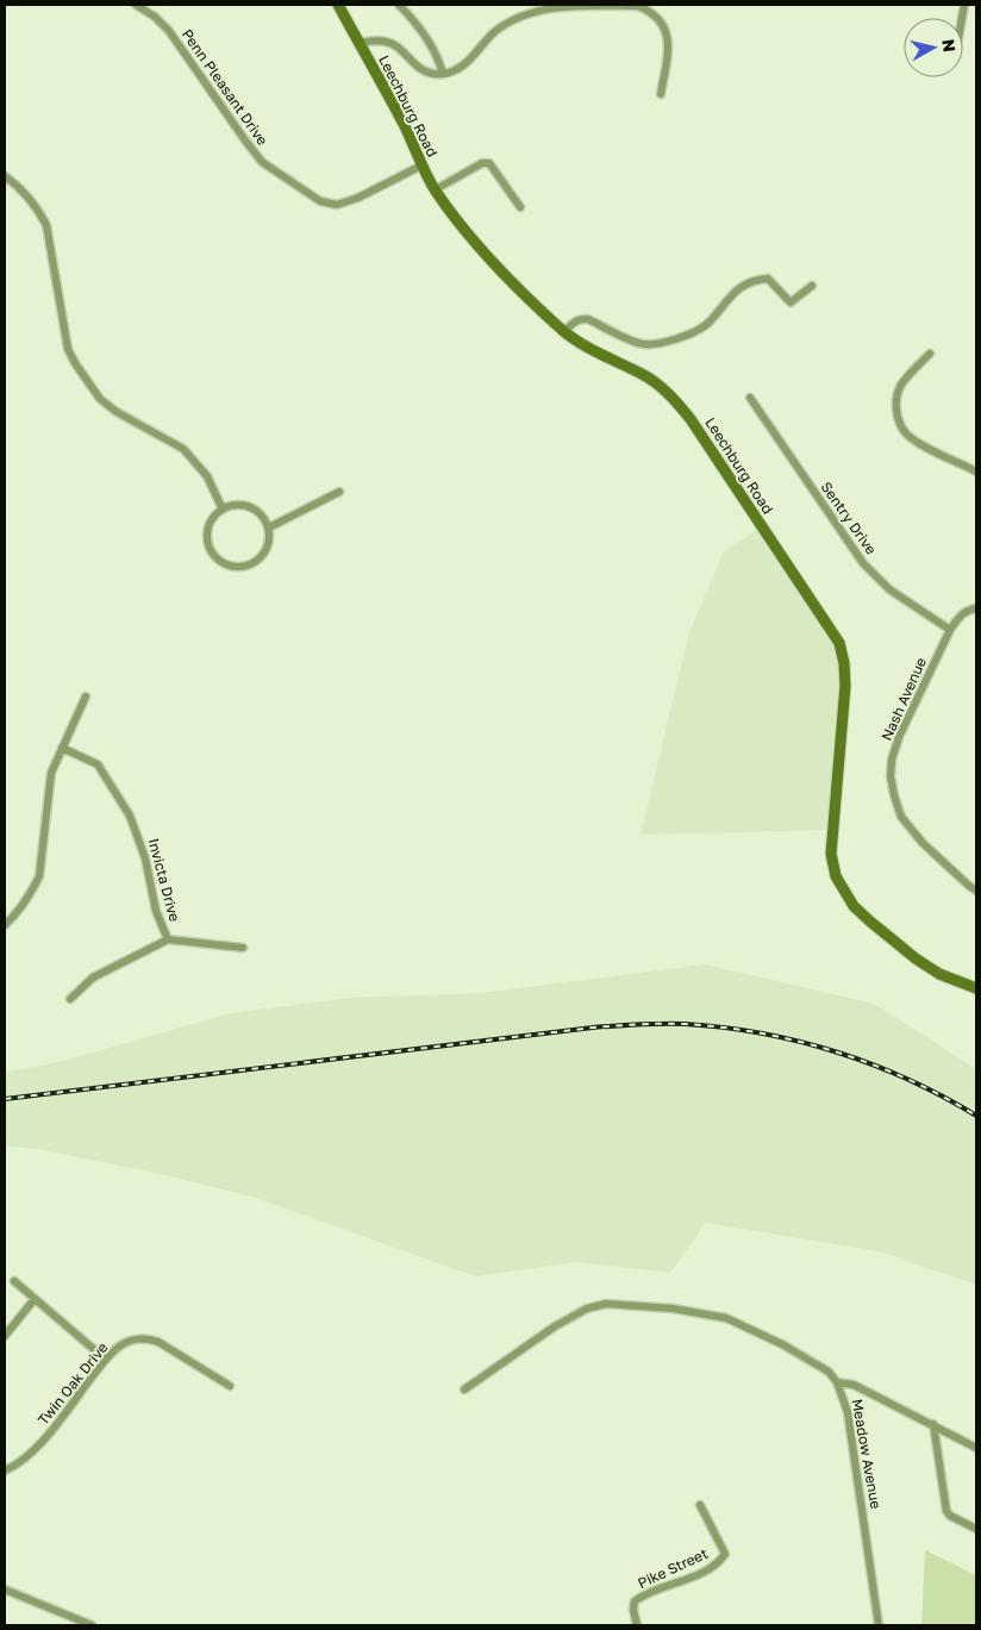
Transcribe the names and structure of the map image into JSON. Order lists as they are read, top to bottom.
{
  "streets": {
    "street": [
      "Penn Pleasant Drive",
      "Leechburg Road",
      "Sentry Drive",
      "Nash Avenue",
      "Invicta Drive",
      "Twin Oak Drive",
      "Meadow Avenue",
      "Pike Street"
    ]
  },
  "crossings": [
    ["Penn Pleasant Drive", "Leechburg Road"],
    ["Sentry Drive", "Nash Avenue"]
  ],
  "north": "right"
}
